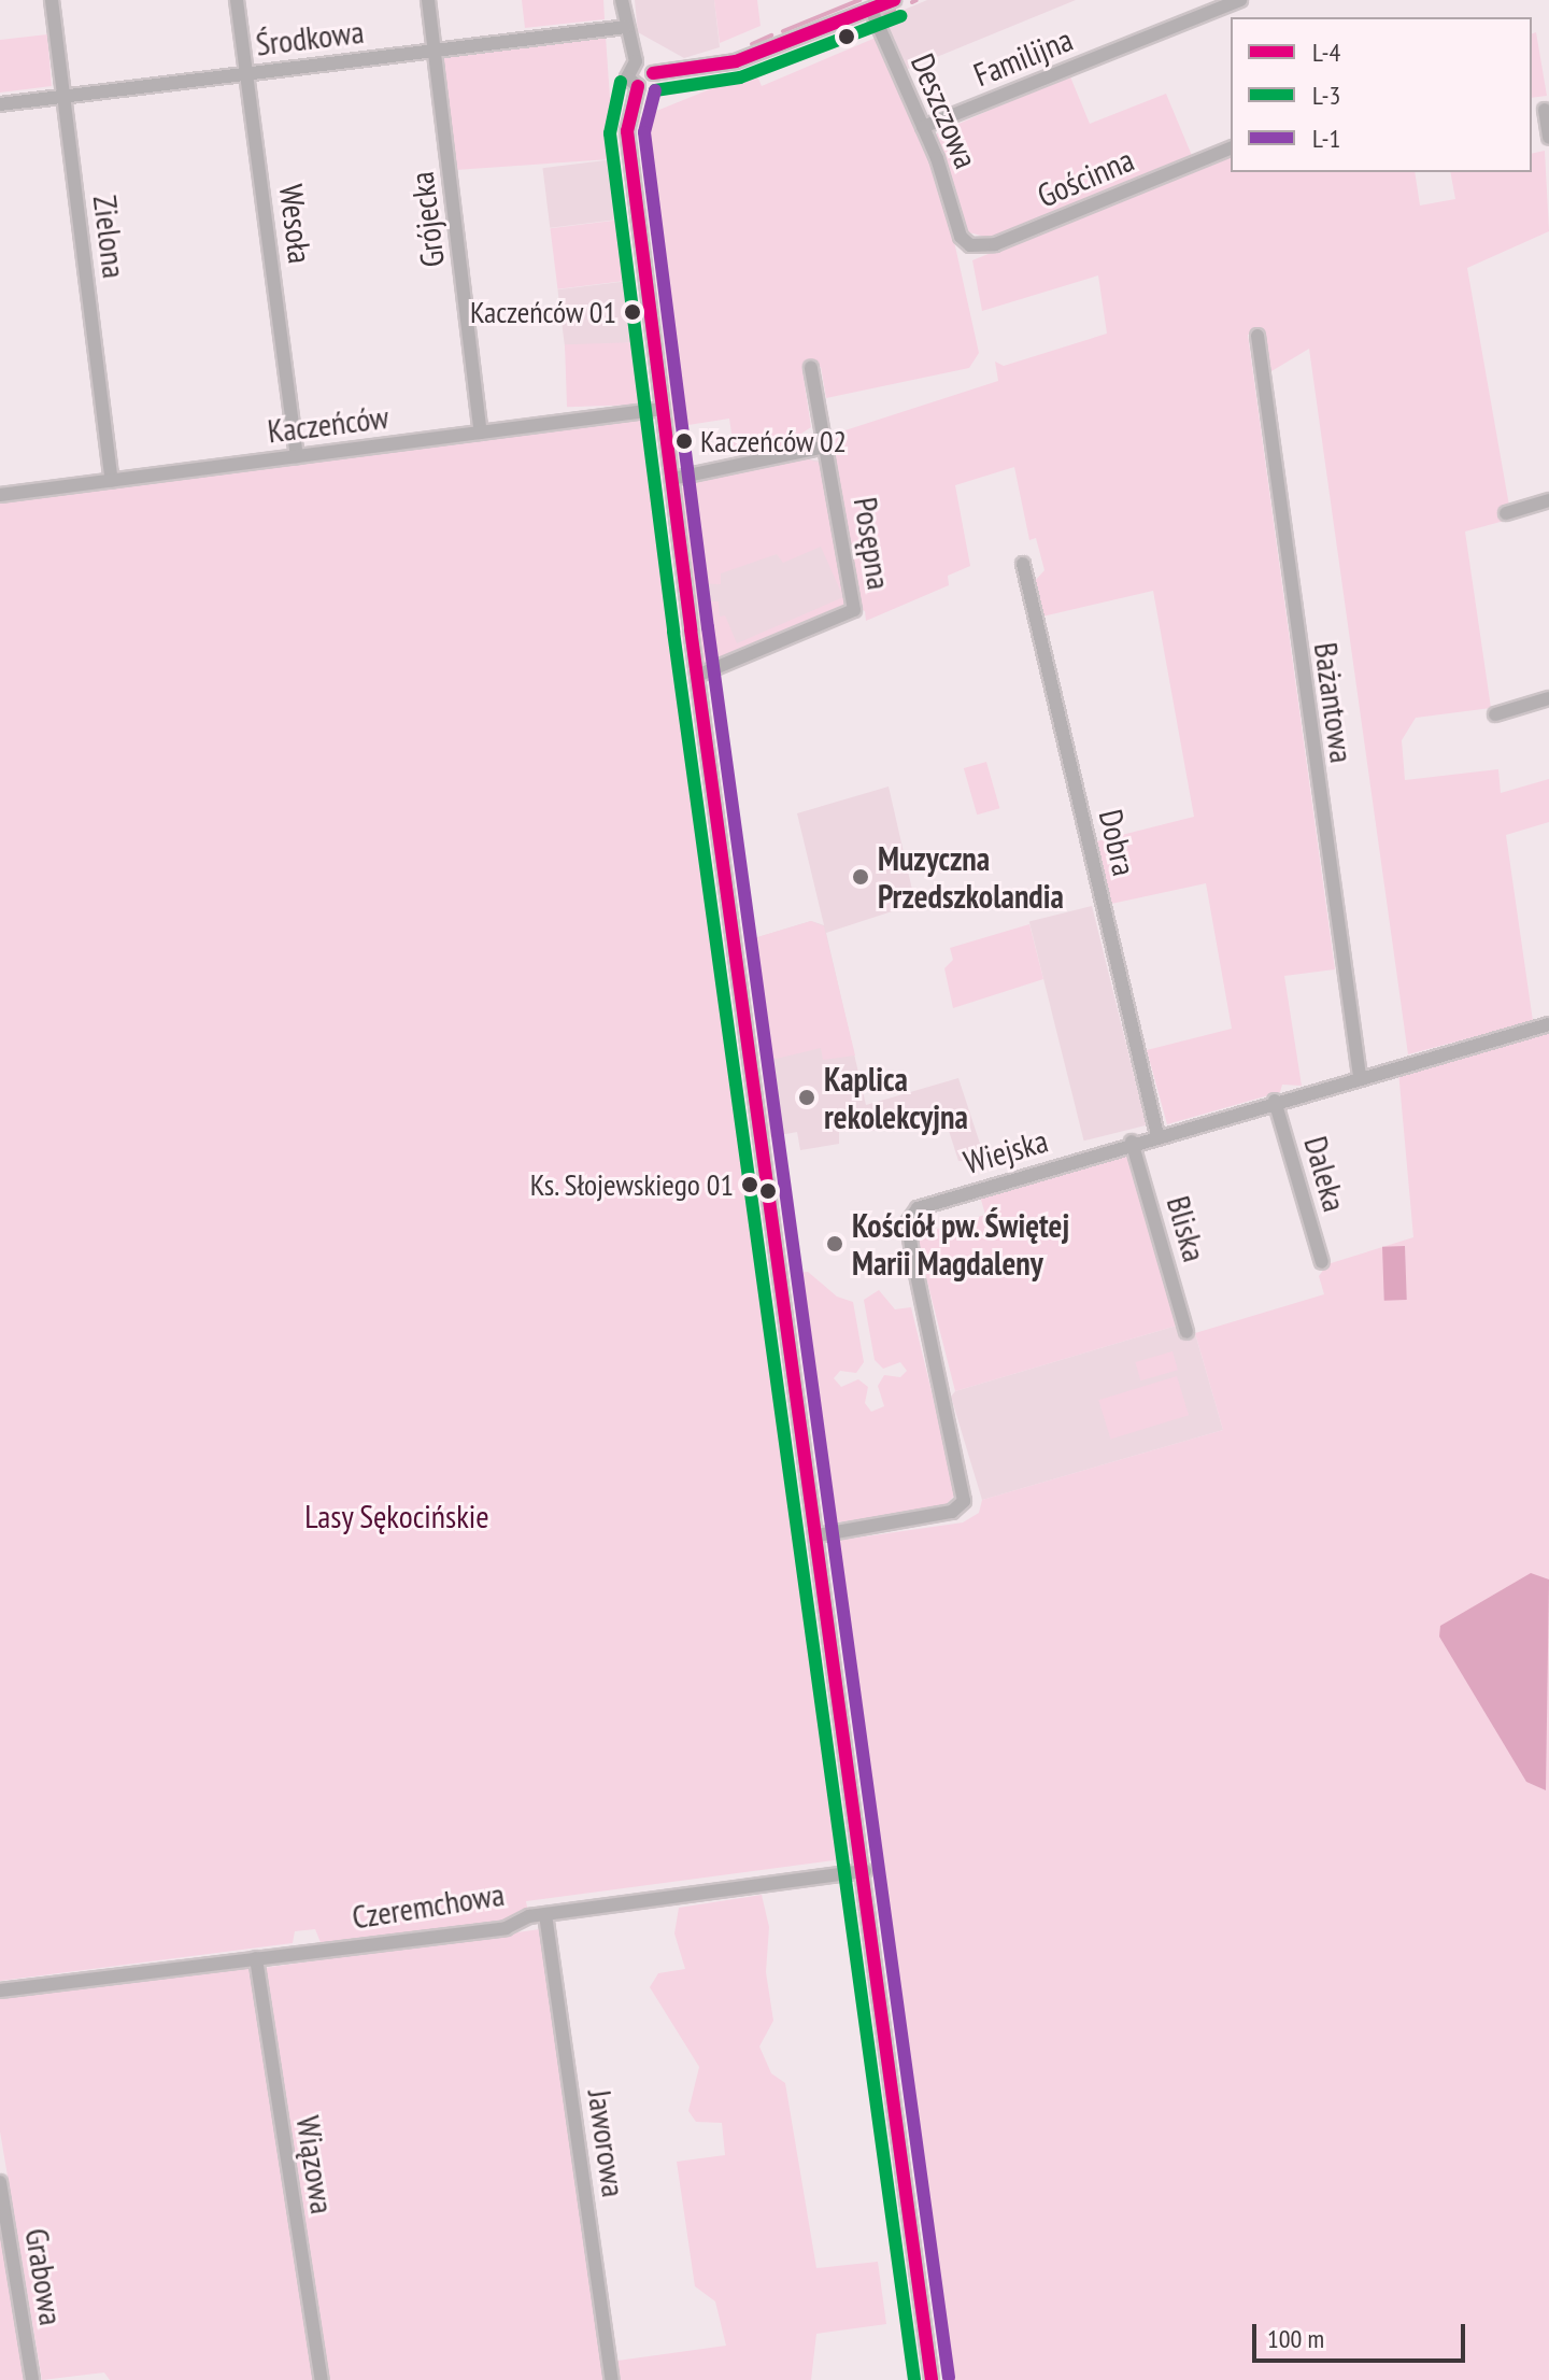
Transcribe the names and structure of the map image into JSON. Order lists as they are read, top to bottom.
{
  "streets": {
    "street": [
      "Środkowa",
      "Familijna",
      "Deszczowa",
      "Gościnna",
      "Grójecka",
      "Wesoła",
      "Zielona",
      "Kaczeńców",
      "Posępna",
      "Bażantowa",
      "Dobra",
      "Wiejska",
      "Daleka",
      "Bliska",
      "Czeremchowa",
      "Jaworowa",
      "Wiązowa",
      "Grabowa"
    ]
  },
  "crossings": [
    ["Środkowa", "Grójecka"],
    ["Środkowa", "Wesoła"],
    ["Środkowa", "Zielona"],
    ["Familijna", "Deszczowa"],
    ["Deszczowa", "Gościnna"],
    ["Grójecka", "Kaczeńców"],
    ["Wesoła", "Kaczeńców"],
    ["Zielona", "Kaczeńców"],
    ["Bażantowa", "Wiejska"],
    ["Dobra", "Wiejska"],
    ["Wiejska", "Daleka"],
    ["Wiejska", "Bliska"],
    ["Czeremchowa", "Jaworowa"],
    ["Czeremchowa", "Wiązowa"]
  ],
  "parks": ["Lasy Sękocińskie"],
  "places": [
    "Kaczeńców 01",
    "Kaczeńców 02",
    "Muzyczna Przedszkolandia",
    "Kaplica rekolekcyjna",
    "Ks. Słojewskiego 01",
    "Kościół pw. Świętej Marii Magdaleny"
  ],
  "lines": ["transit line L-4", "transit line L-3", "transit line L-1"],
  "legend": ["L-4", "L-3", "L-1"],
  "scale_bar": "100 m"
}
